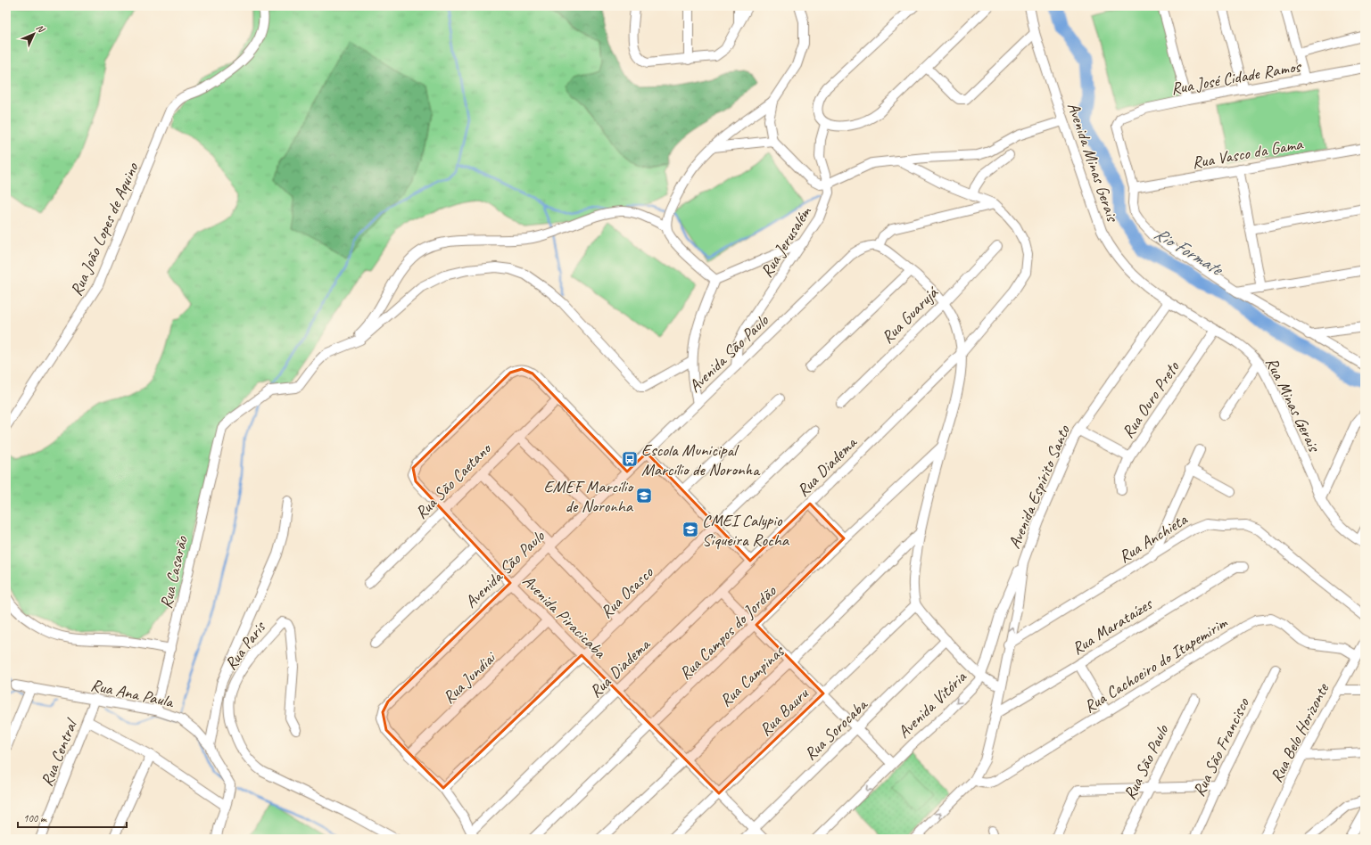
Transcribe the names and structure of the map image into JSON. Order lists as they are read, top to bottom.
{
  "streets": {
    "street": [
      "Rua José Cidade Ramos",
      "Rua Vasco da Gama",
      "Avenida Minas Gerais",
      "Rua João Lopes de Aquino",
      "Rua Jerusalém",
      "Rua Guarujá",
      "Avenida São Paulo",
      "Rua Ouro Preto",
      "Rua Minas Gerais",
      "Rua Diadema",
      "Rua São Caetano",
      "Avenida Espírito Santo",
      "Rua Anchieta",
      "Rua Casarão",
      "Rua Osasco",
      "Avenida Piracicaba",
      "Rua Marataízes",
      "Rua Campos do Jordão",
      "Rua Paris",
      "Rua Cachoeiro do Itapemirim",
      "Rua Campinas",
      "Rua Jundiai",
      "Rua Ana Paula",
      "Avenida Vitória",
      "Rua Bauru",
      "Rua Sorocaba",
      "Rua Belo Horizonte",
      "Rua São Francisco",
      "Rua Central",
      "Rua São Paulo"
    ]
  },
  "crossings": [
    ["Rua José Cidade Ramos", "Rua Vasco da Gama"],
    ["Avenida Minas Gerais", "Rua Minas Gerais"],
    ["Avenida Minas Gerais", "Avenida Espírito Santo"],
    ["Rua Jerusalém", "Avenida São Paulo"],
    ["Avenida São Paulo", "Rua Diadema"],
    ["Avenida São Paulo", "Rua Osasco"],
    ["Avenida São Paulo", "Avenida Piracicaba"],
    ["Avenida São Paulo", "Rua Jundiai"],
    ["Rua Ouro Preto", "Rua Minas Gerais"],
    ["Rua Minas Gerais", "Avenida Espírito Santo"],
    ["Rua Diadema", "Avenida Piracicaba"],
    ["Rua São Caetano", "Avenida Piracicaba"],
    ["Avenida Espírito Santo", "Rua Anchieta"],
    ["Avenida Espírito Santo", "Rua Marataízes"],
    ["Avenida Espírito Santo", "Rua Cachoeiro do Itapemirim"],
    ["Avenida Espírito Santo", "Avenida Vitória"],
    ["Rua Casarão", "Rua Ana Paula"],
    ["Rua Osasco", "Avenida Piracicaba"],
    ["Avenida Piracicaba", "Rua Campos do Jordão"],
    ["Avenida Piracicaba", "Rua Campinas"],
    ["Avenida Piracicaba", "Rua Jundiai"],
    ["Avenida Piracicaba", "Rua Bauru"],
    ["Avenida Piracicaba", "Rua Sorocaba"],
    ["Rua Cachoeiro do Itapemirim", "Rua Belo Horizonte"],
    ["Rua Ana Paula", "Rua Central"]
  ],
  "one_way": ["Avenida Vitória"],
  "water": ["Rio Formate"],
  "places": {
    "bus stop": ["Escola Municipal Marcílio de Noronha"],
    "school or university": ["EMEF Marcílio de Noronha", "CMEI Calypio Siqueira Rocha"]
  },
  "scale_bar": "100 m",
  "north": "top right"
}
